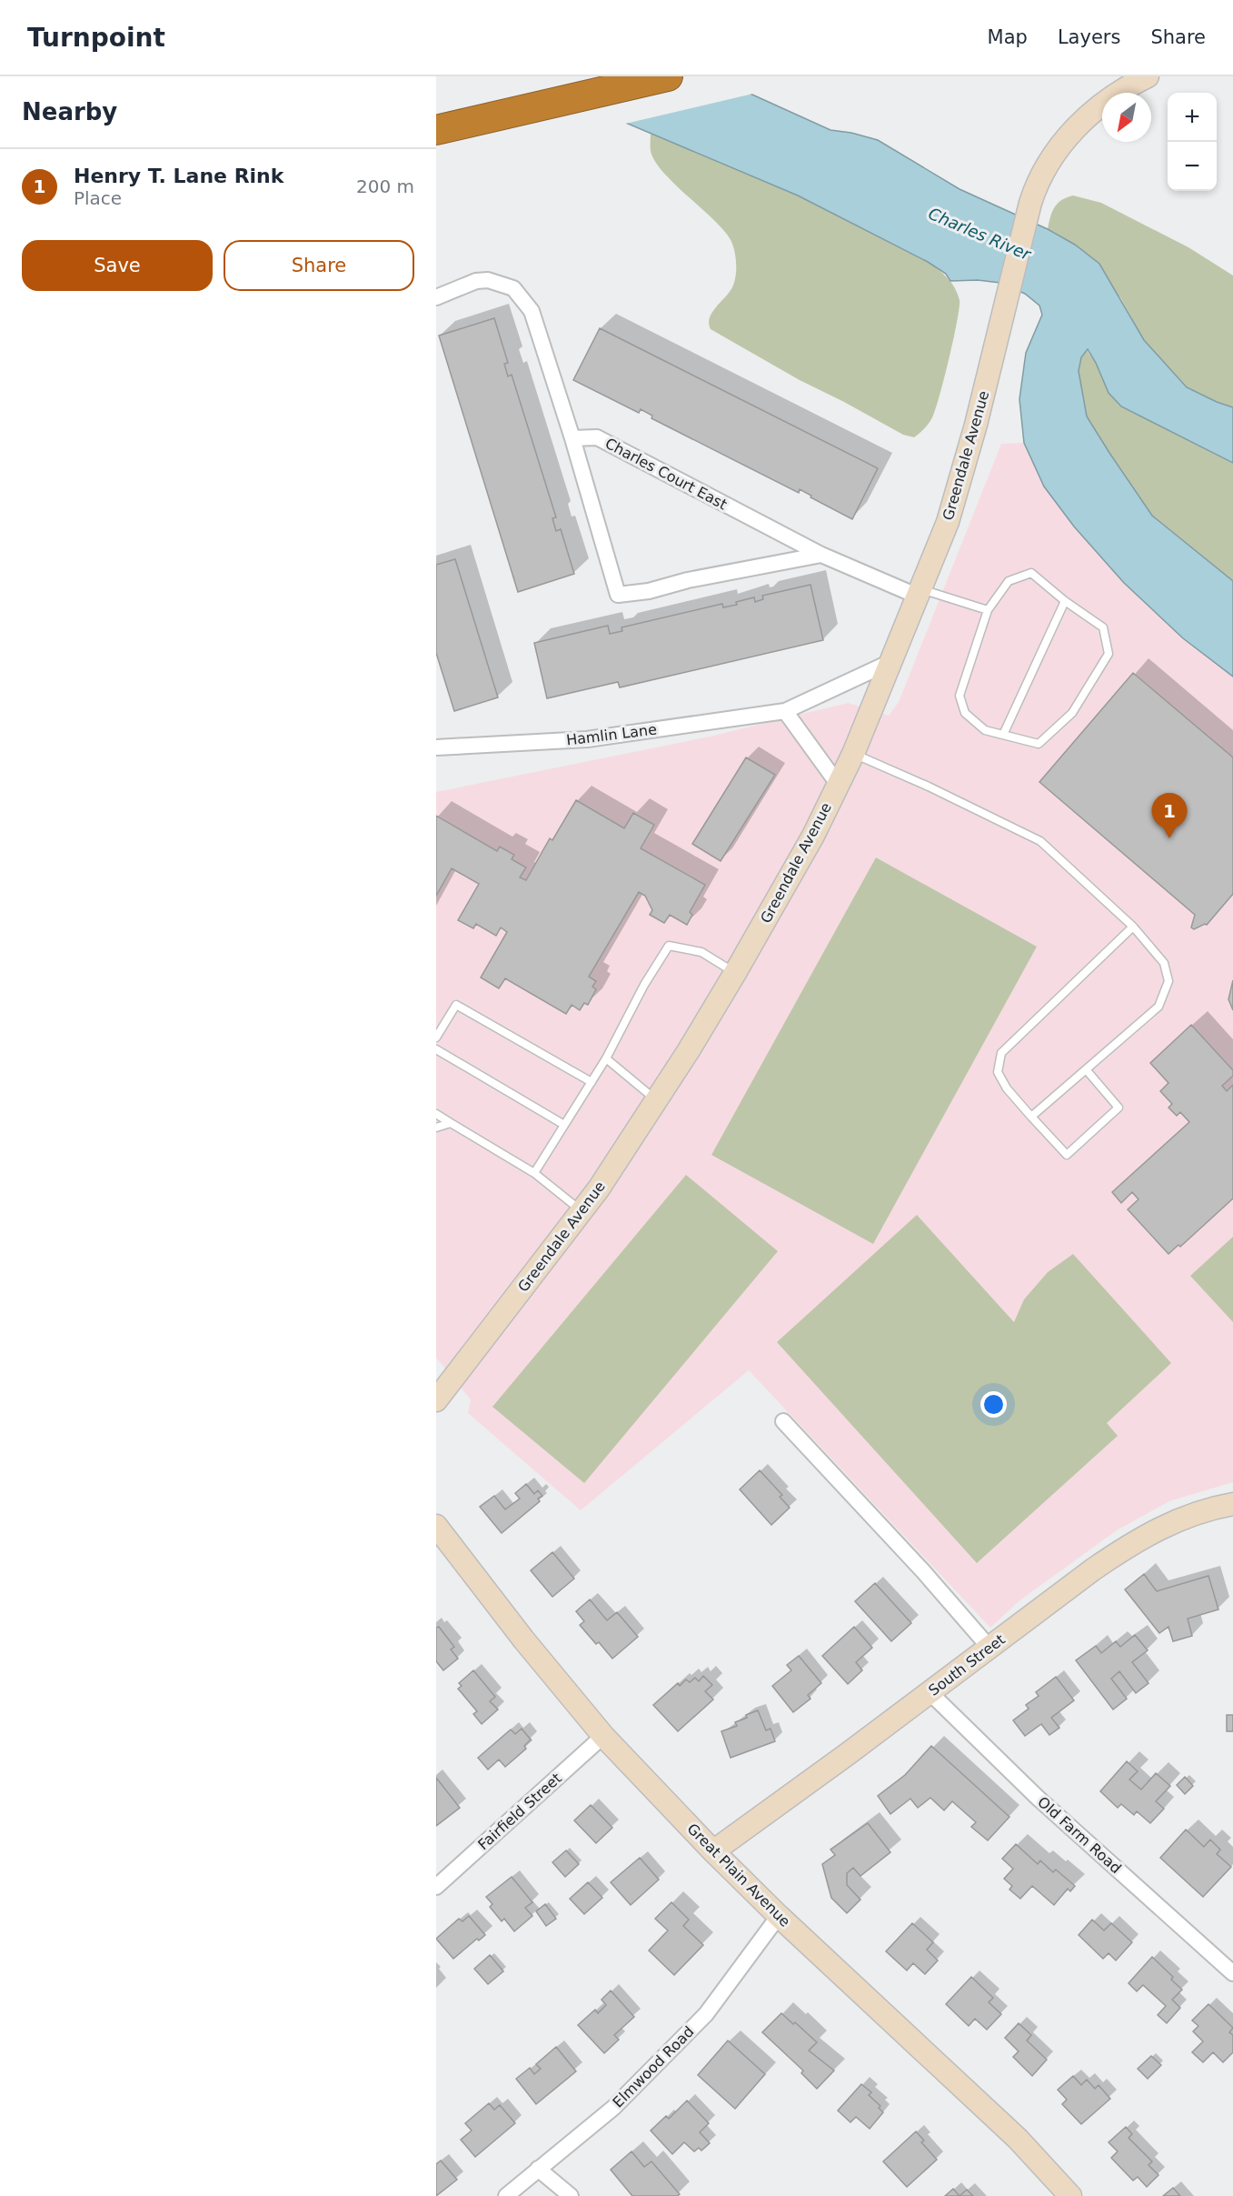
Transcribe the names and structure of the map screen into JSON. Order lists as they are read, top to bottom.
{
  "streets": {
    "main road": ["Greendale Avenue", "South Street", "Great Plain Avenue"],
    "street": [
      "Charles Court East",
      "Hamlin Lane",
      "Fairfield Street",
      "Old Farm Road",
      "Elmwood Road"
    ]
  },
  "crossings": [
    ["Greendale Avenue", "Charles Court East"],
    ["Greendale Avenue", "Hamlin Lane"],
    ["South Street", "Old Farm Road"],
    ["South Street", "Great Plain Avenue"],
    ["Fairfield Street", "Great Plain Avenue"],
    ["Great Plain Avenue", "Elmwood Road"]
  ],
  "water": ["Charles River"],
  "north": "bottom left",
  "page": {
    "header": "Turnpoint",
    "nav": ["Map", "Layers", "Share"],
    "heading": "Nearby",
    "map_buttons": ["+", "−"],
    "list": [
      {
        "mark": "1",
        "name": "Henry T. Lane Rink",
        "note": "Place",
        "value": "200 m"
      }
    ],
    "buttons": ["Save", "Share"],
    "pins": "1"
  }
}
